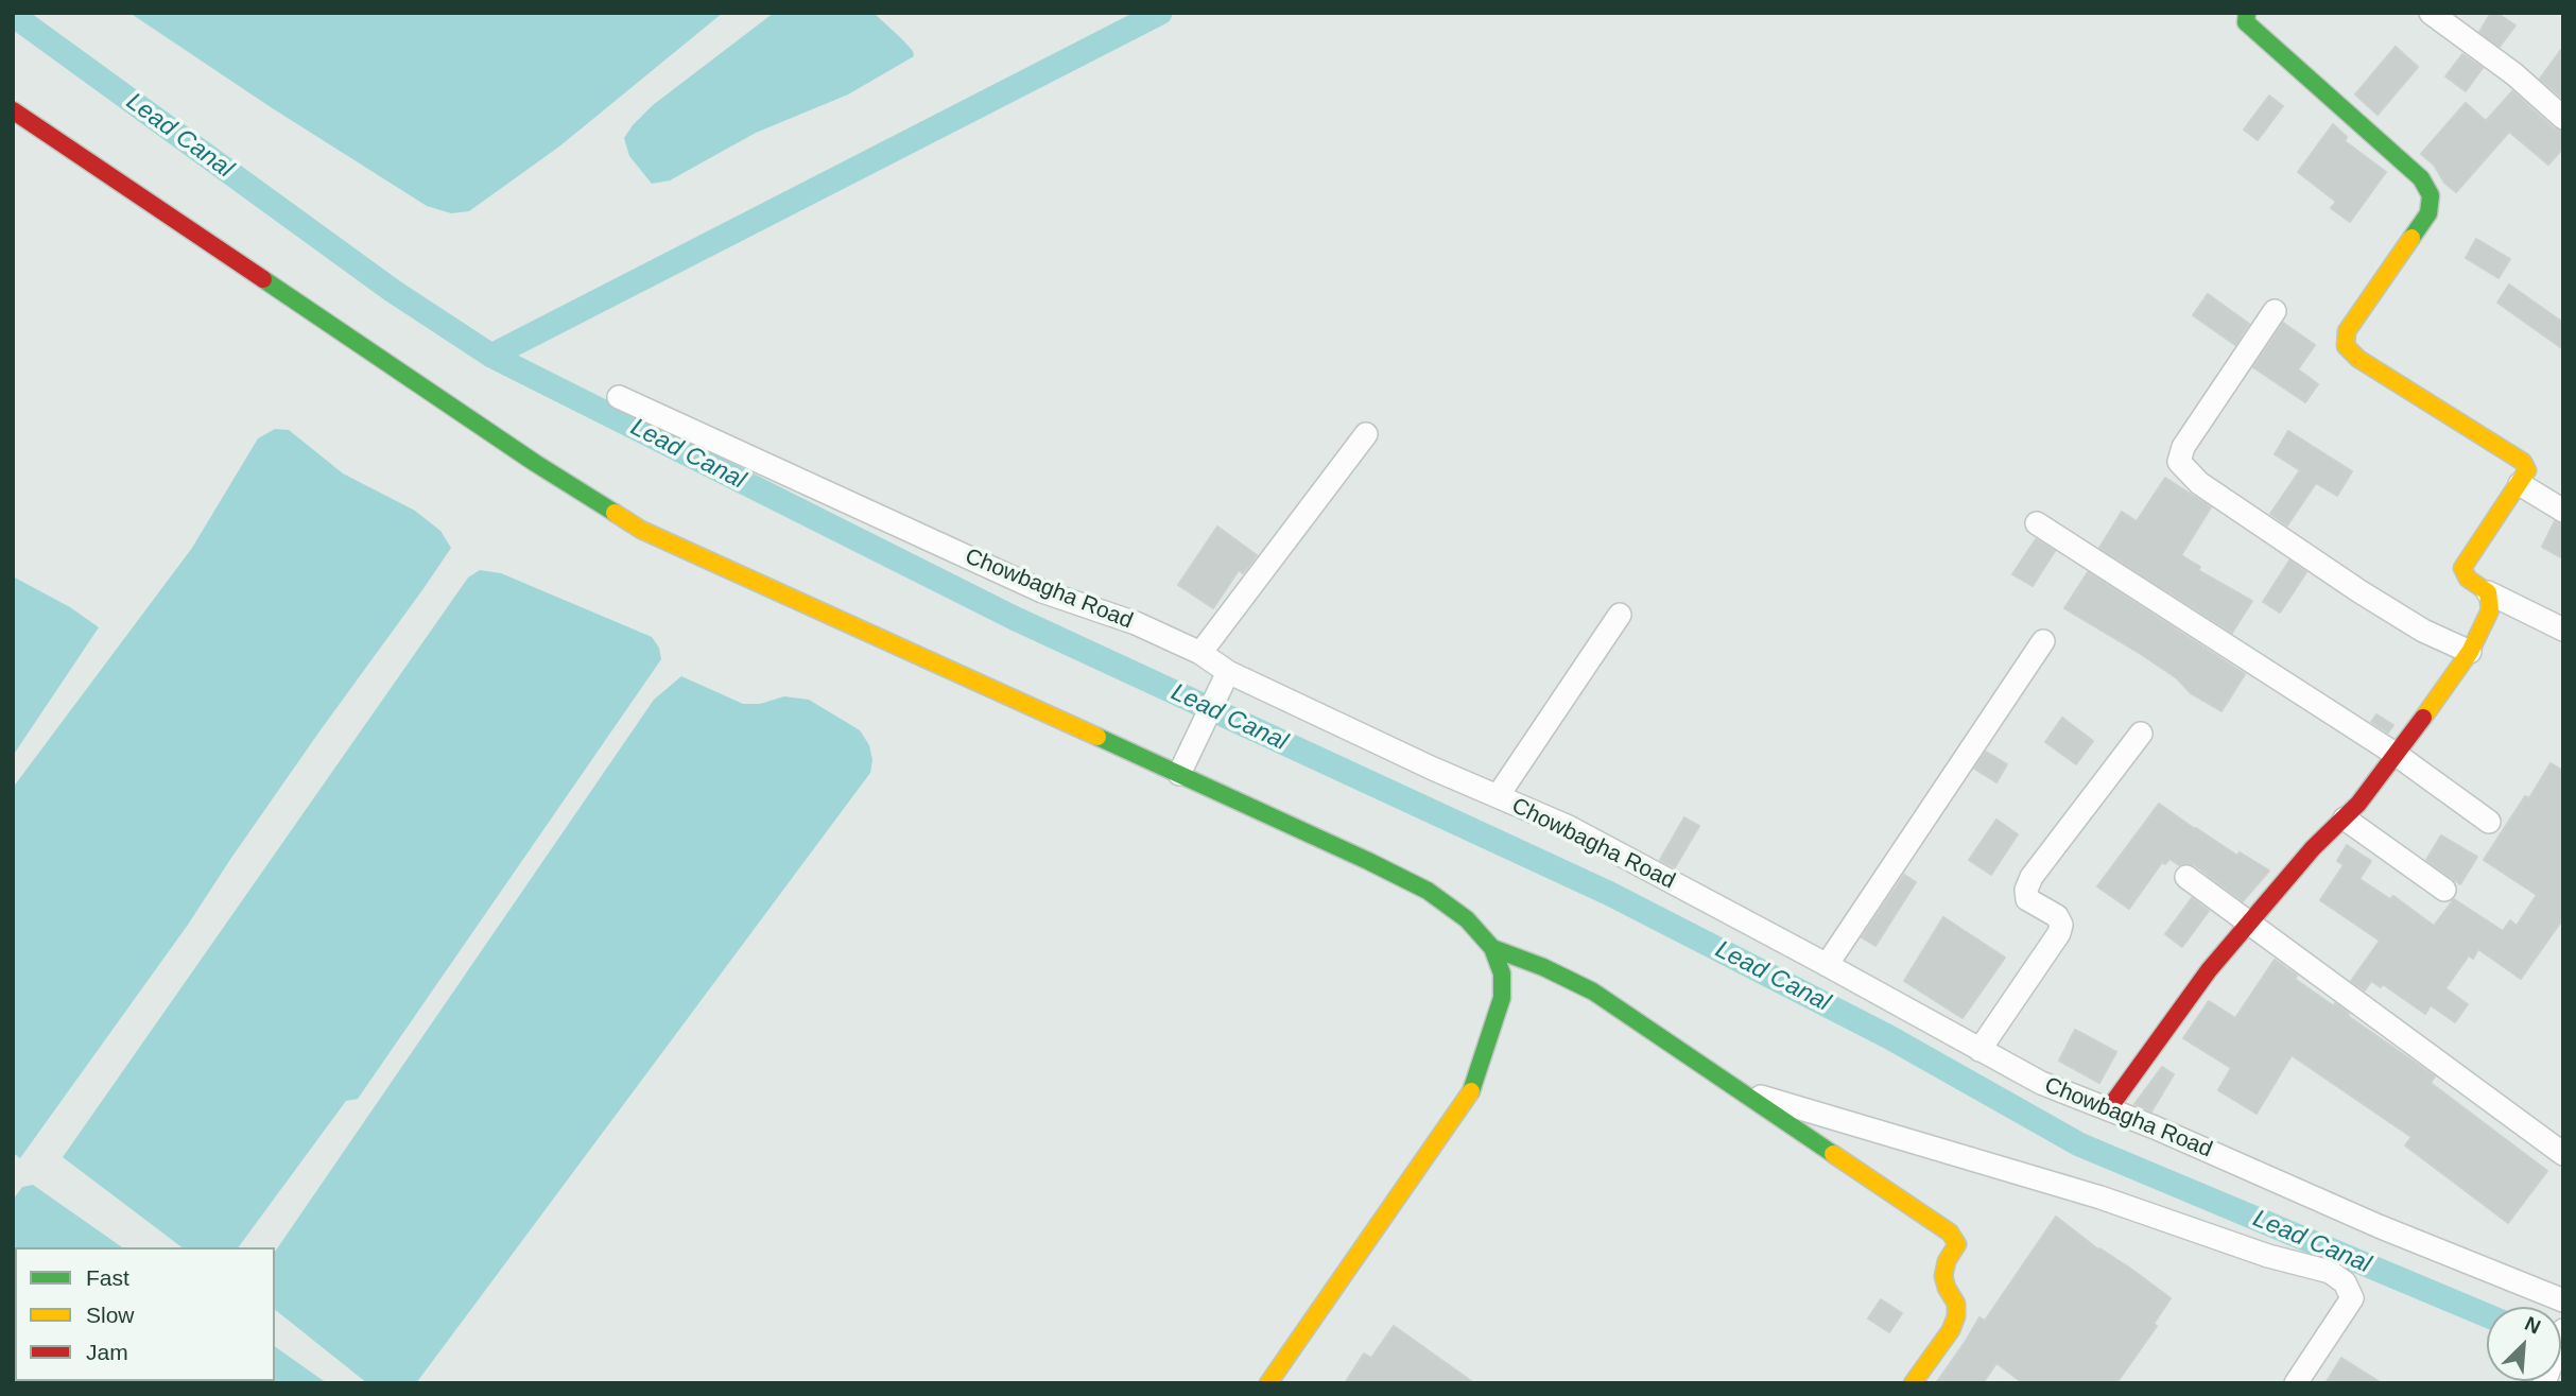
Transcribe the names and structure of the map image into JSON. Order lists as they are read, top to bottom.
{
  "streets": {
    "street": ["Chowbagha Road"]
  },
  "water": ["Lead Canal"],
  "legend": ["Fast", "Slow", "Jam"],
  "north": "top right"
}
